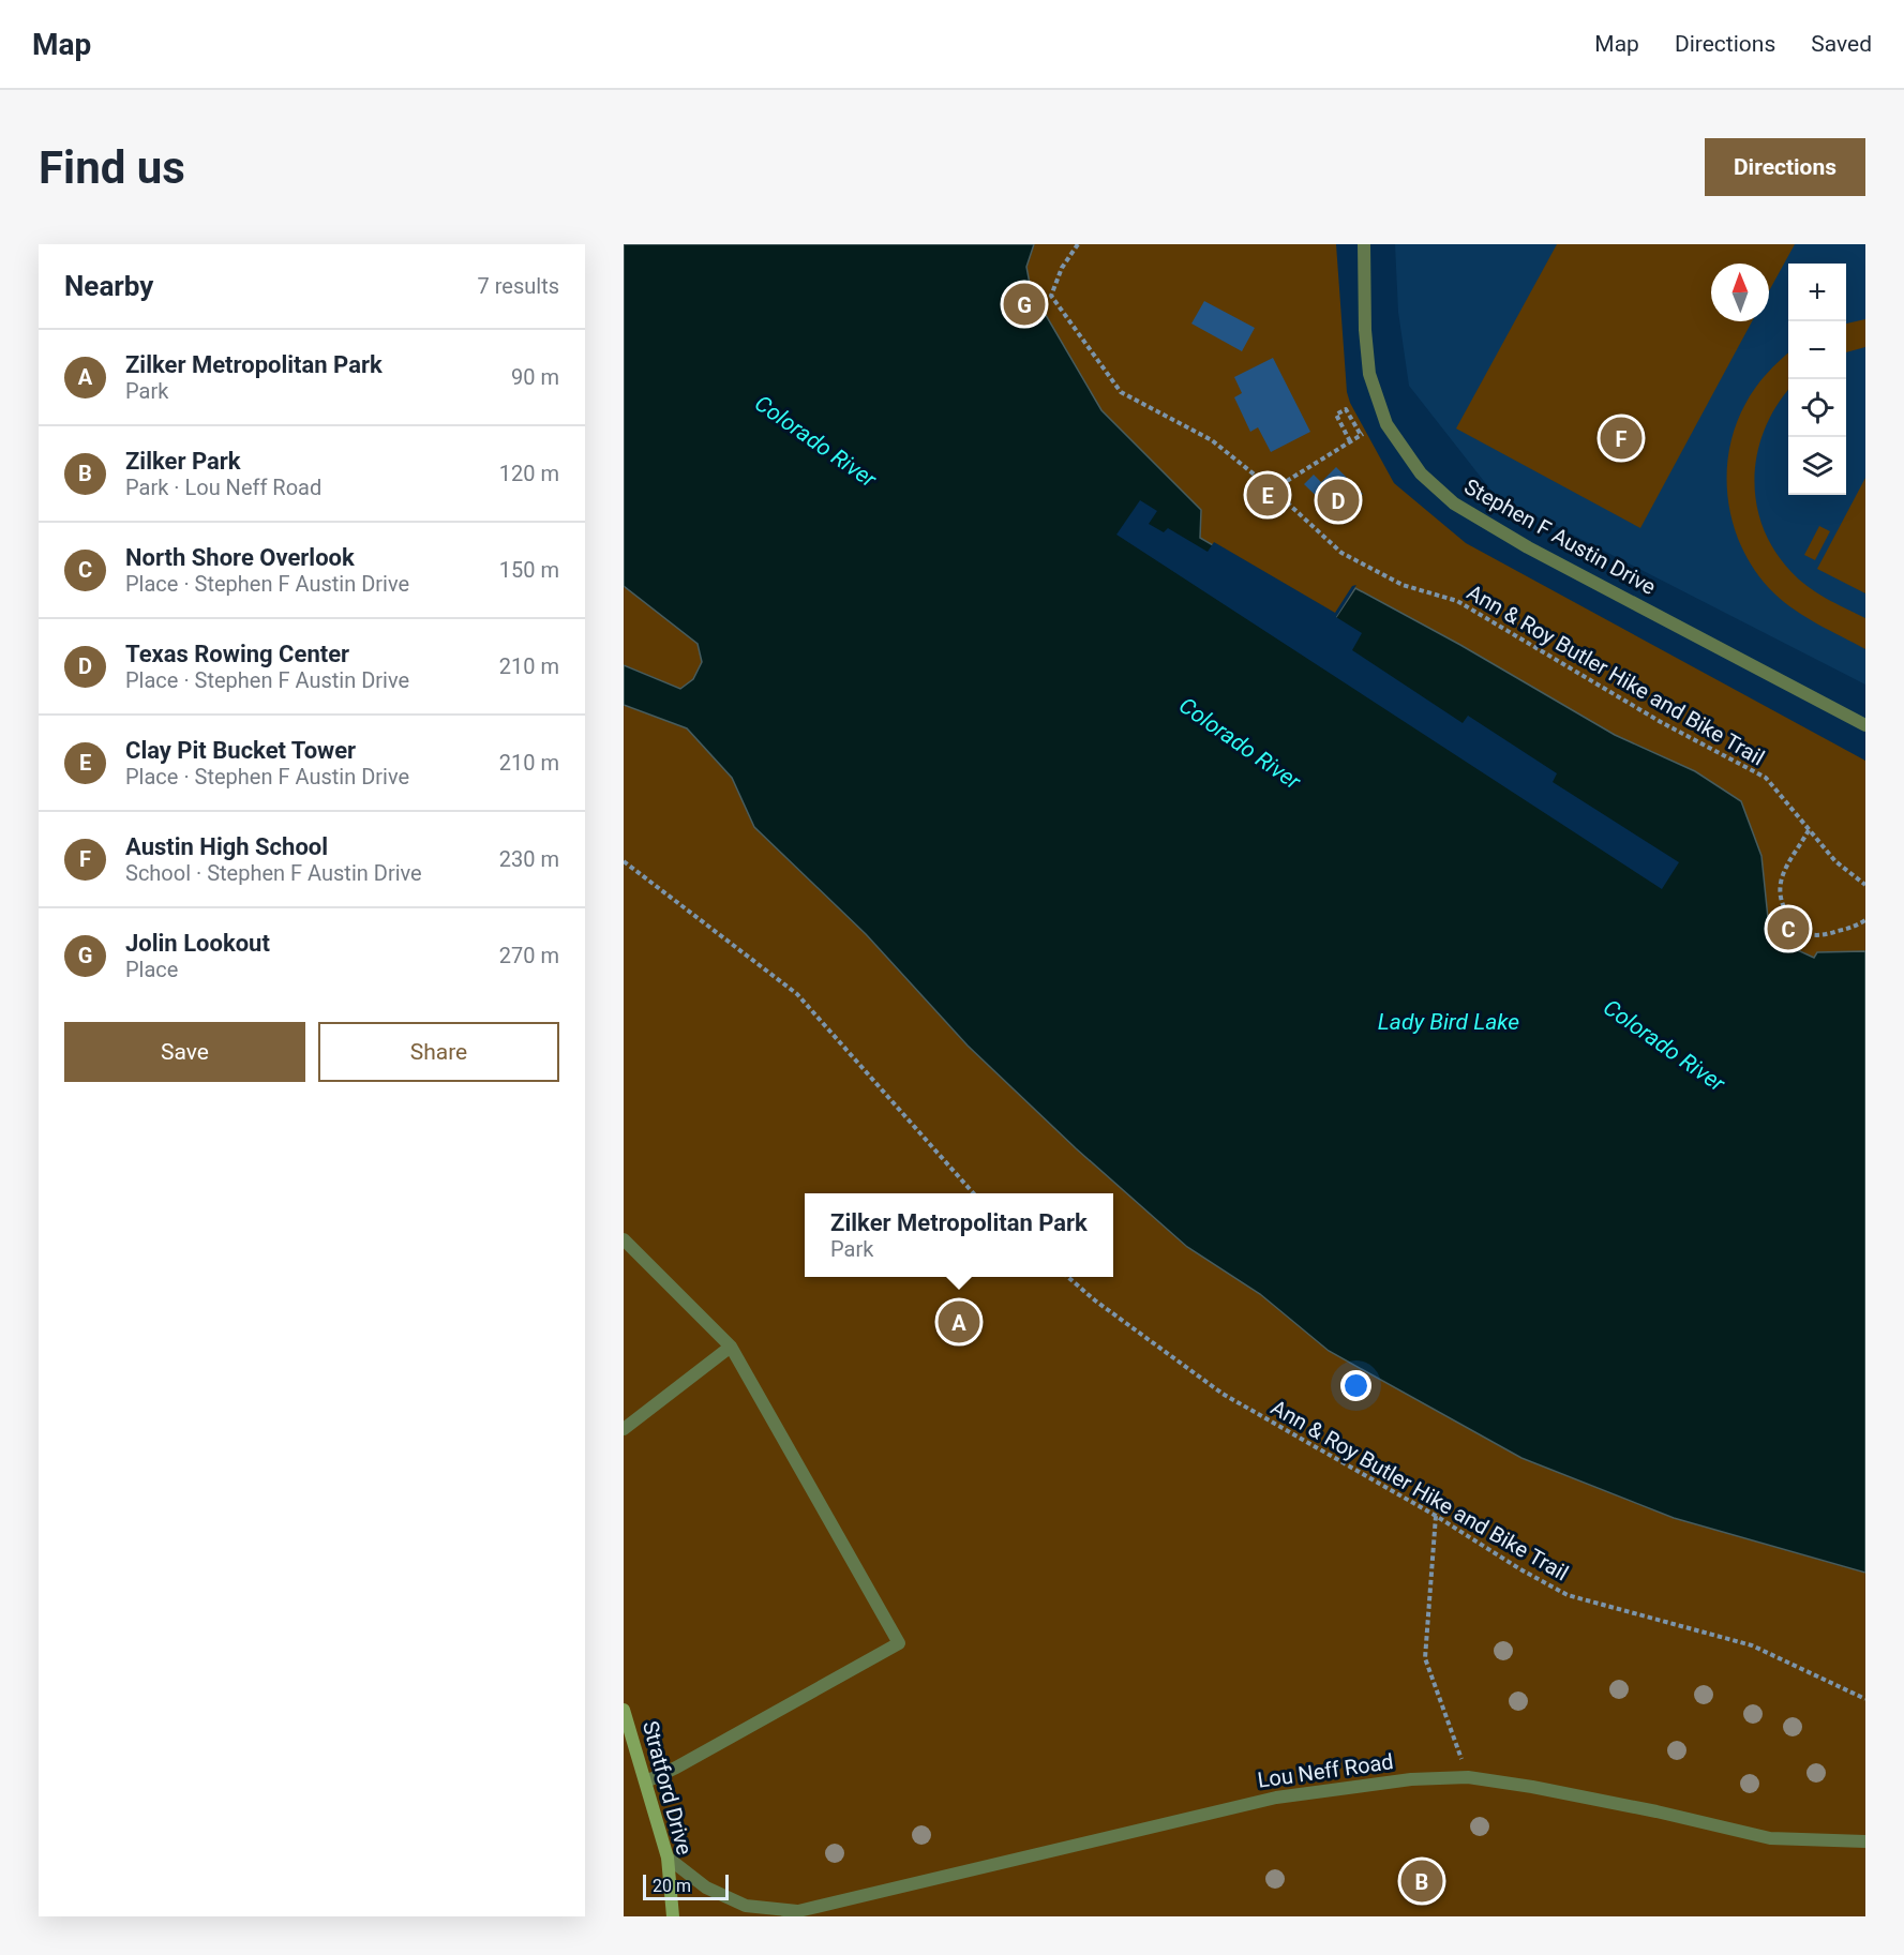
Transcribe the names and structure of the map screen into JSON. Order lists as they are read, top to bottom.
{
  "streets": {
    "street": ["Stephen F Austin Drive", "Lou Neff Road", "Stratford Drive"],
    "path": ["Ann & Roy Butler Hike and Bike Trail"]
  },
  "crossings": [
    ["Lou Neff Road", "Stratford Drive"]
  ],
  "water": ["Colorado River", "Lady Bird Lake"],
  "scale_bar": "20 m",
  "north": "top",
  "page": {
    "header": "Map",
    "nav": ["Map", "Directions", "Saved"],
    "buttons": [
      "Directions",
      ["Save", "Share"]
    ],
    "title": "Find us",
    "heading": ["Nearby", "7 results"],
    "map_buttons": ["+", "−"],
    "pins": [
      "G",
      "F",
      "E",
      "D",
      "C",
      "A",
      "B"
    ],
    "list": [
      {
        "mark": "A",
        "name": "Zilker Metropolitan Park",
        "note": "Park",
        "value": "90 m"
      },
      {
        "mark": "B",
        "name": "Zilker Park",
        "note": "Park · Lou Neff Road",
        "value": "120 m"
      },
      {
        "mark": "C",
        "name": "North Shore Overlook",
        "note": "Place · Stephen F Austin Drive",
        "value": "150 m"
      },
      {
        "mark": "D",
        "name": "Texas Rowing Center",
        "note": "Place · Stephen F Austin Drive",
        "value": "210 m"
      },
      {
        "mark": "E",
        "name": "Clay Pit Bucket Tower",
        "note": "Place · Stephen F Austin Drive",
        "value": "210 m"
      },
      {
        "mark": "F",
        "name": "Austin High School",
        "note": "School · Stephen F Austin Drive",
        "value": "230 m"
      },
      {
        "mark": "G",
        "name": "Jolin Lookout",
        "note": "Place",
        "value": "270 m"
      }
    ],
    "popup": ["Zilker Metropolitan Park", "Park"],
    "scale": "20 m"
  }
}
